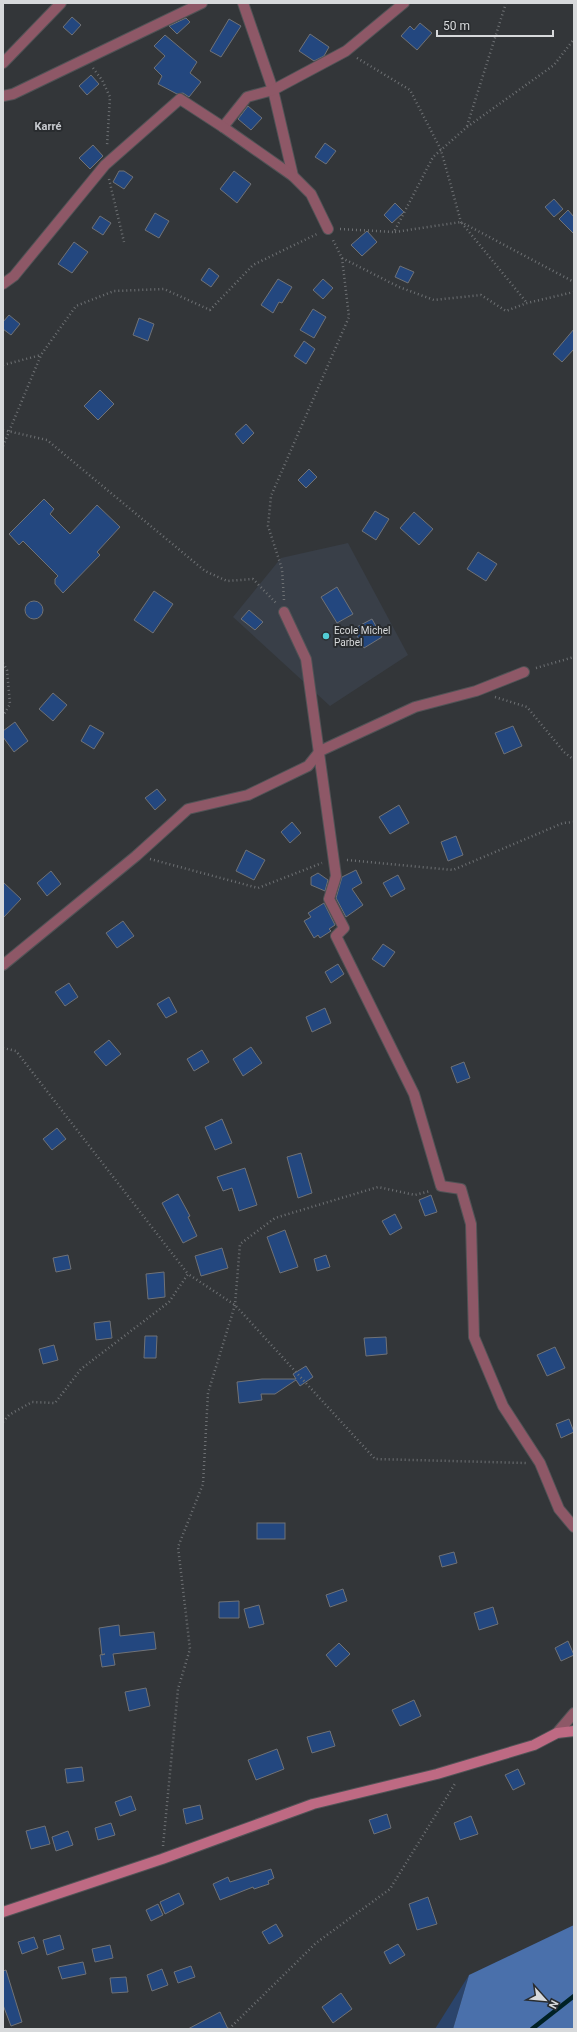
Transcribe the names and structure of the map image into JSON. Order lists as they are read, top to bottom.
{
  "districts": ["Karré"],
  "places": ["Ecole Michel Parbel"],
  "scale_bar": "50 m",
  "north": "bottom right"
}
